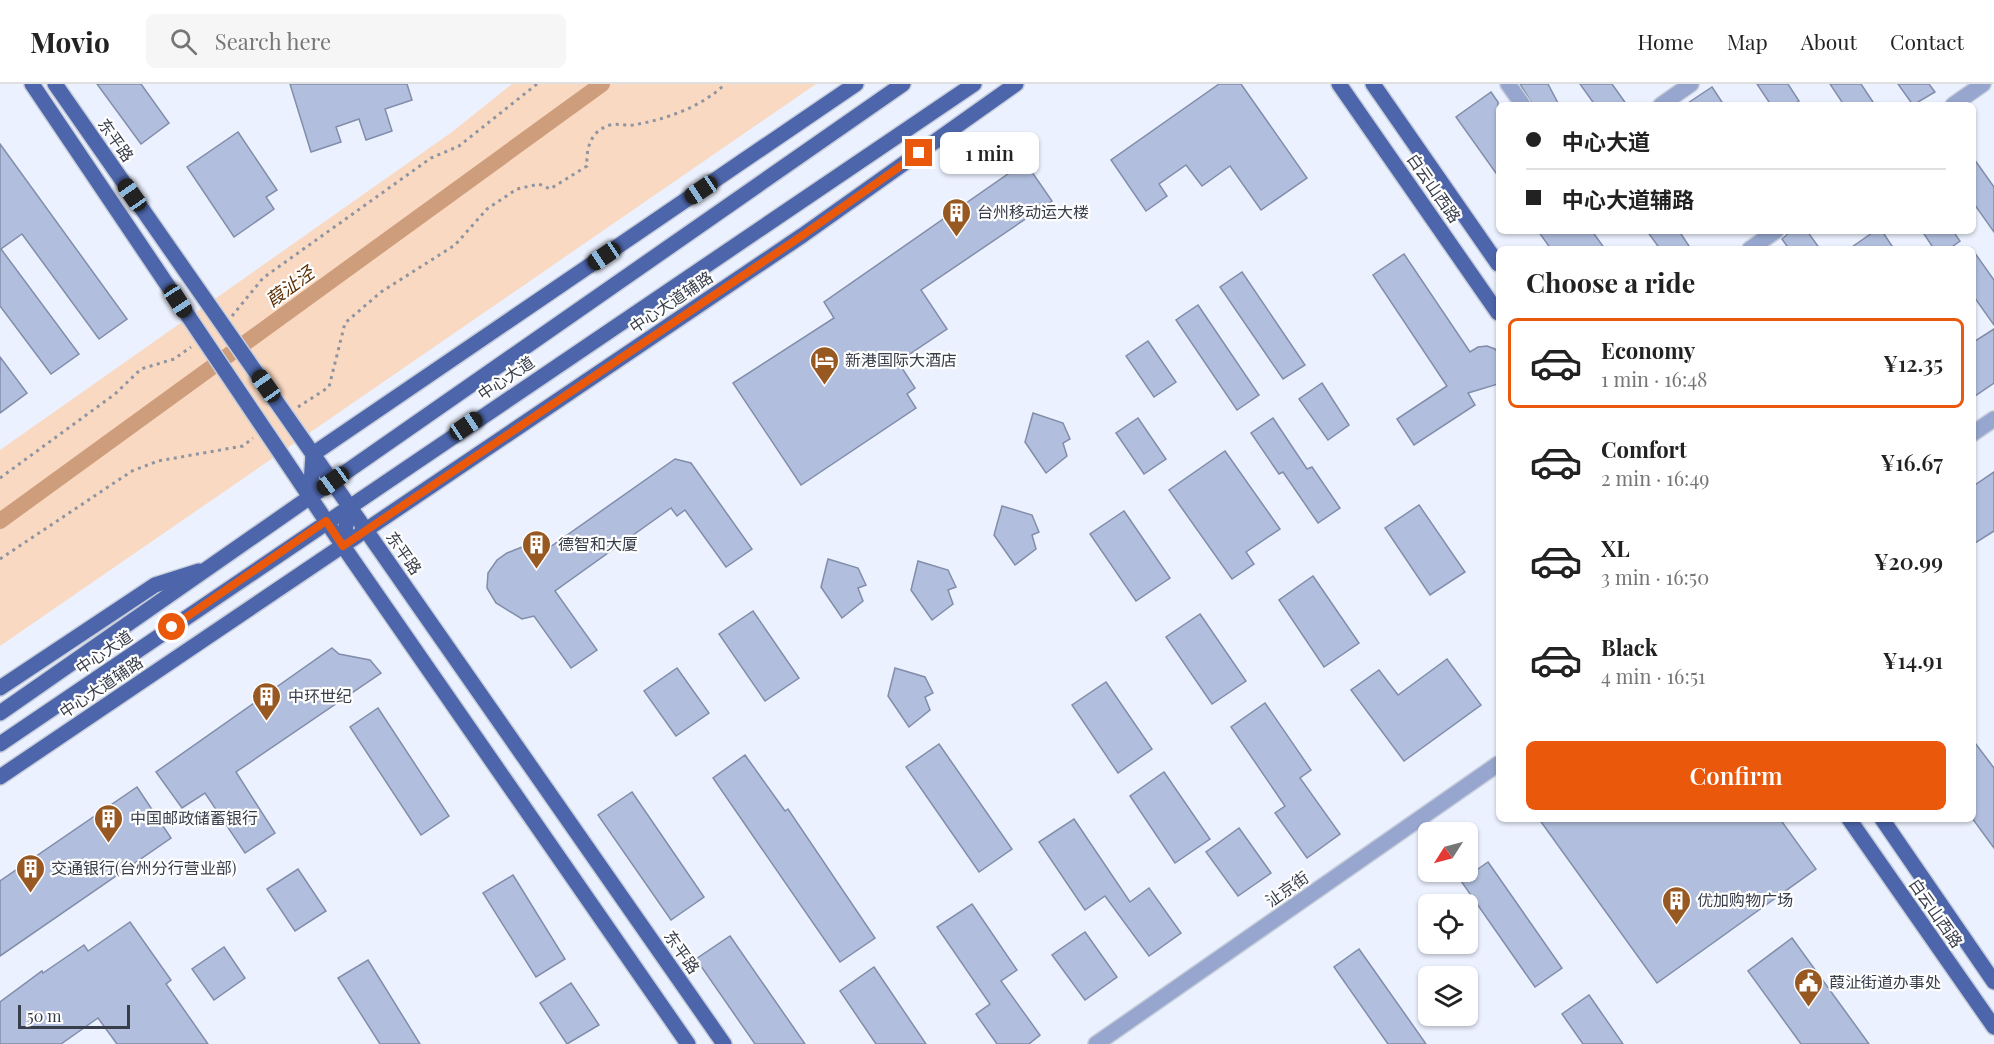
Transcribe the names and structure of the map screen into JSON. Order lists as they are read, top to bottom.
{
  "streets": {
    "main road": [
      "东平路",
      "白云山西路",
      "中心大道辅路",
      "中心大道"
    ],
    "street": ["沚京街"]
  },
  "crossings": [
    ["东平路", "中心大道辅路"],
    ["东平路", "中心大道"]
  ],
  "water": ["葭沚泾"],
  "places": {
    "building": [
      "台州移动运大楼",
      "德智和大厦",
      "中环世纪",
      "中国邮政储蓄银行",
      "交通银行(台州分行营业部)",
      "优加购物广场"
    ],
    "hotel": ["新港国际大酒店"],
    "public building": ["葭沚街道办事处"]
  },
  "scale_bar": "50 m",
  "north": "bottom left",
  "page": {
    "header": "Movio",
    "search": "Search here",
    "nav": [
      "Home",
      "Map",
      "About",
      "Contact"
    ],
    "banner": ["中心大道", "中心大道辅路"],
    "bubble": "1 min",
    "heading": "Choose a ride",
    "list": [
      {
        "name": "Economy",
        "note": "1 min · 16:48",
        "value": "¥12.35"
      },
      {
        "name": "Comfort",
        "note": "2 min · 16:49",
        "value": "¥16.67"
      },
      {
        "name": "XL",
        "note": "3 min · 16:50",
        "value": "¥20.99"
      },
      {
        "name": "Black",
        "note": "4 min · 16:51",
        "value": "¥14.91"
      }
    ],
    "buttons": "Confirm",
    "scale": "50 m"
  }
}
